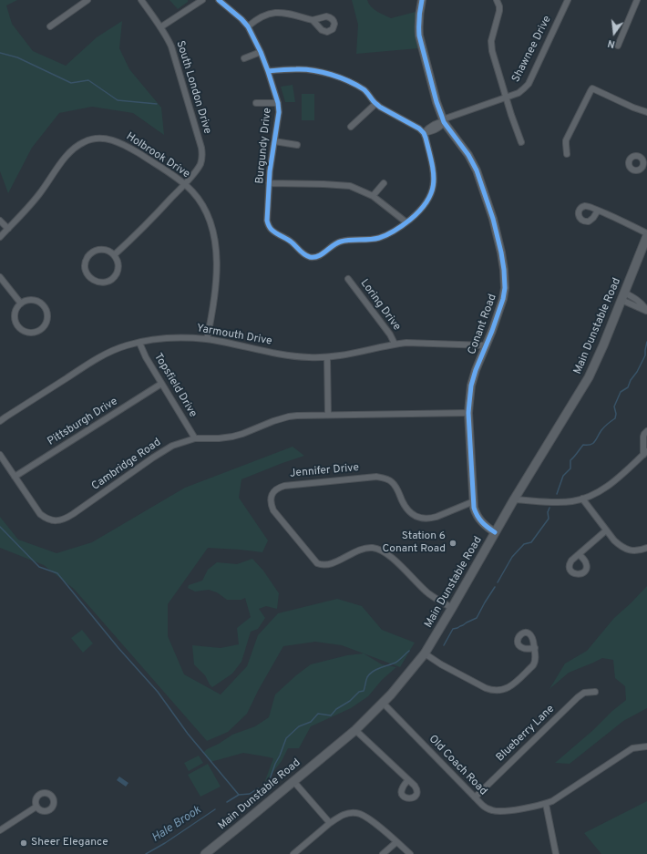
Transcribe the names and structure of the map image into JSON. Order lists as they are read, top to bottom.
{
  "streets": {
    "main road": ["Main Dunstable Road"],
    "street": [
      "Shawnee Drive",
      "South London Drive",
      "Burgundy Drive",
      "Holbrook Drive",
      "Loring Drive",
      "Conant Road",
      "Yarmouth Drive",
      "Topsfield Drive",
      "Pittsburgh Drive",
      "Cambridge Road",
      "Jennifer Drive",
      "Blueberry Lane",
      "Old Coach Road"
    ]
  },
  "crossings": [
    ["Shawnee Drive", "Conant Road"],
    ["South London Drive", "Holbrook Drive"],
    ["Holbrook Drive", "Yarmouth Drive"],
    ["Loring Drive", "Yarmouth Drive"],
    ["Conant Road", "Main Dunstable Road"],
    ["Conant Road", "Yarmouth Drive"],
    ["Conant Road", "Cambridge Road"],
    ["Conant Road", "Jennifer Drive"],
    ["Main Dunstable Road", "Jennifer Drive"],
    ["Main Dunstable Road", "Old Coach Road"],
    ["Yarmouth Drive", "Topsfield Drive"],
    ["Topsfield Drive", "Pittsburgh Drive"],
    ["Topsfield Drive", "Cambridge Road"],
    ["Pittsburgh Drive", "Cambridge Road"],
    ["Blueberry Lane", "Old Coach Road"]
  ],
  "water": ["Hale Brook"],
  "places": ["Station 6 Conant Road", "Sheer Elegance"],
  "north": "bottom"
}
